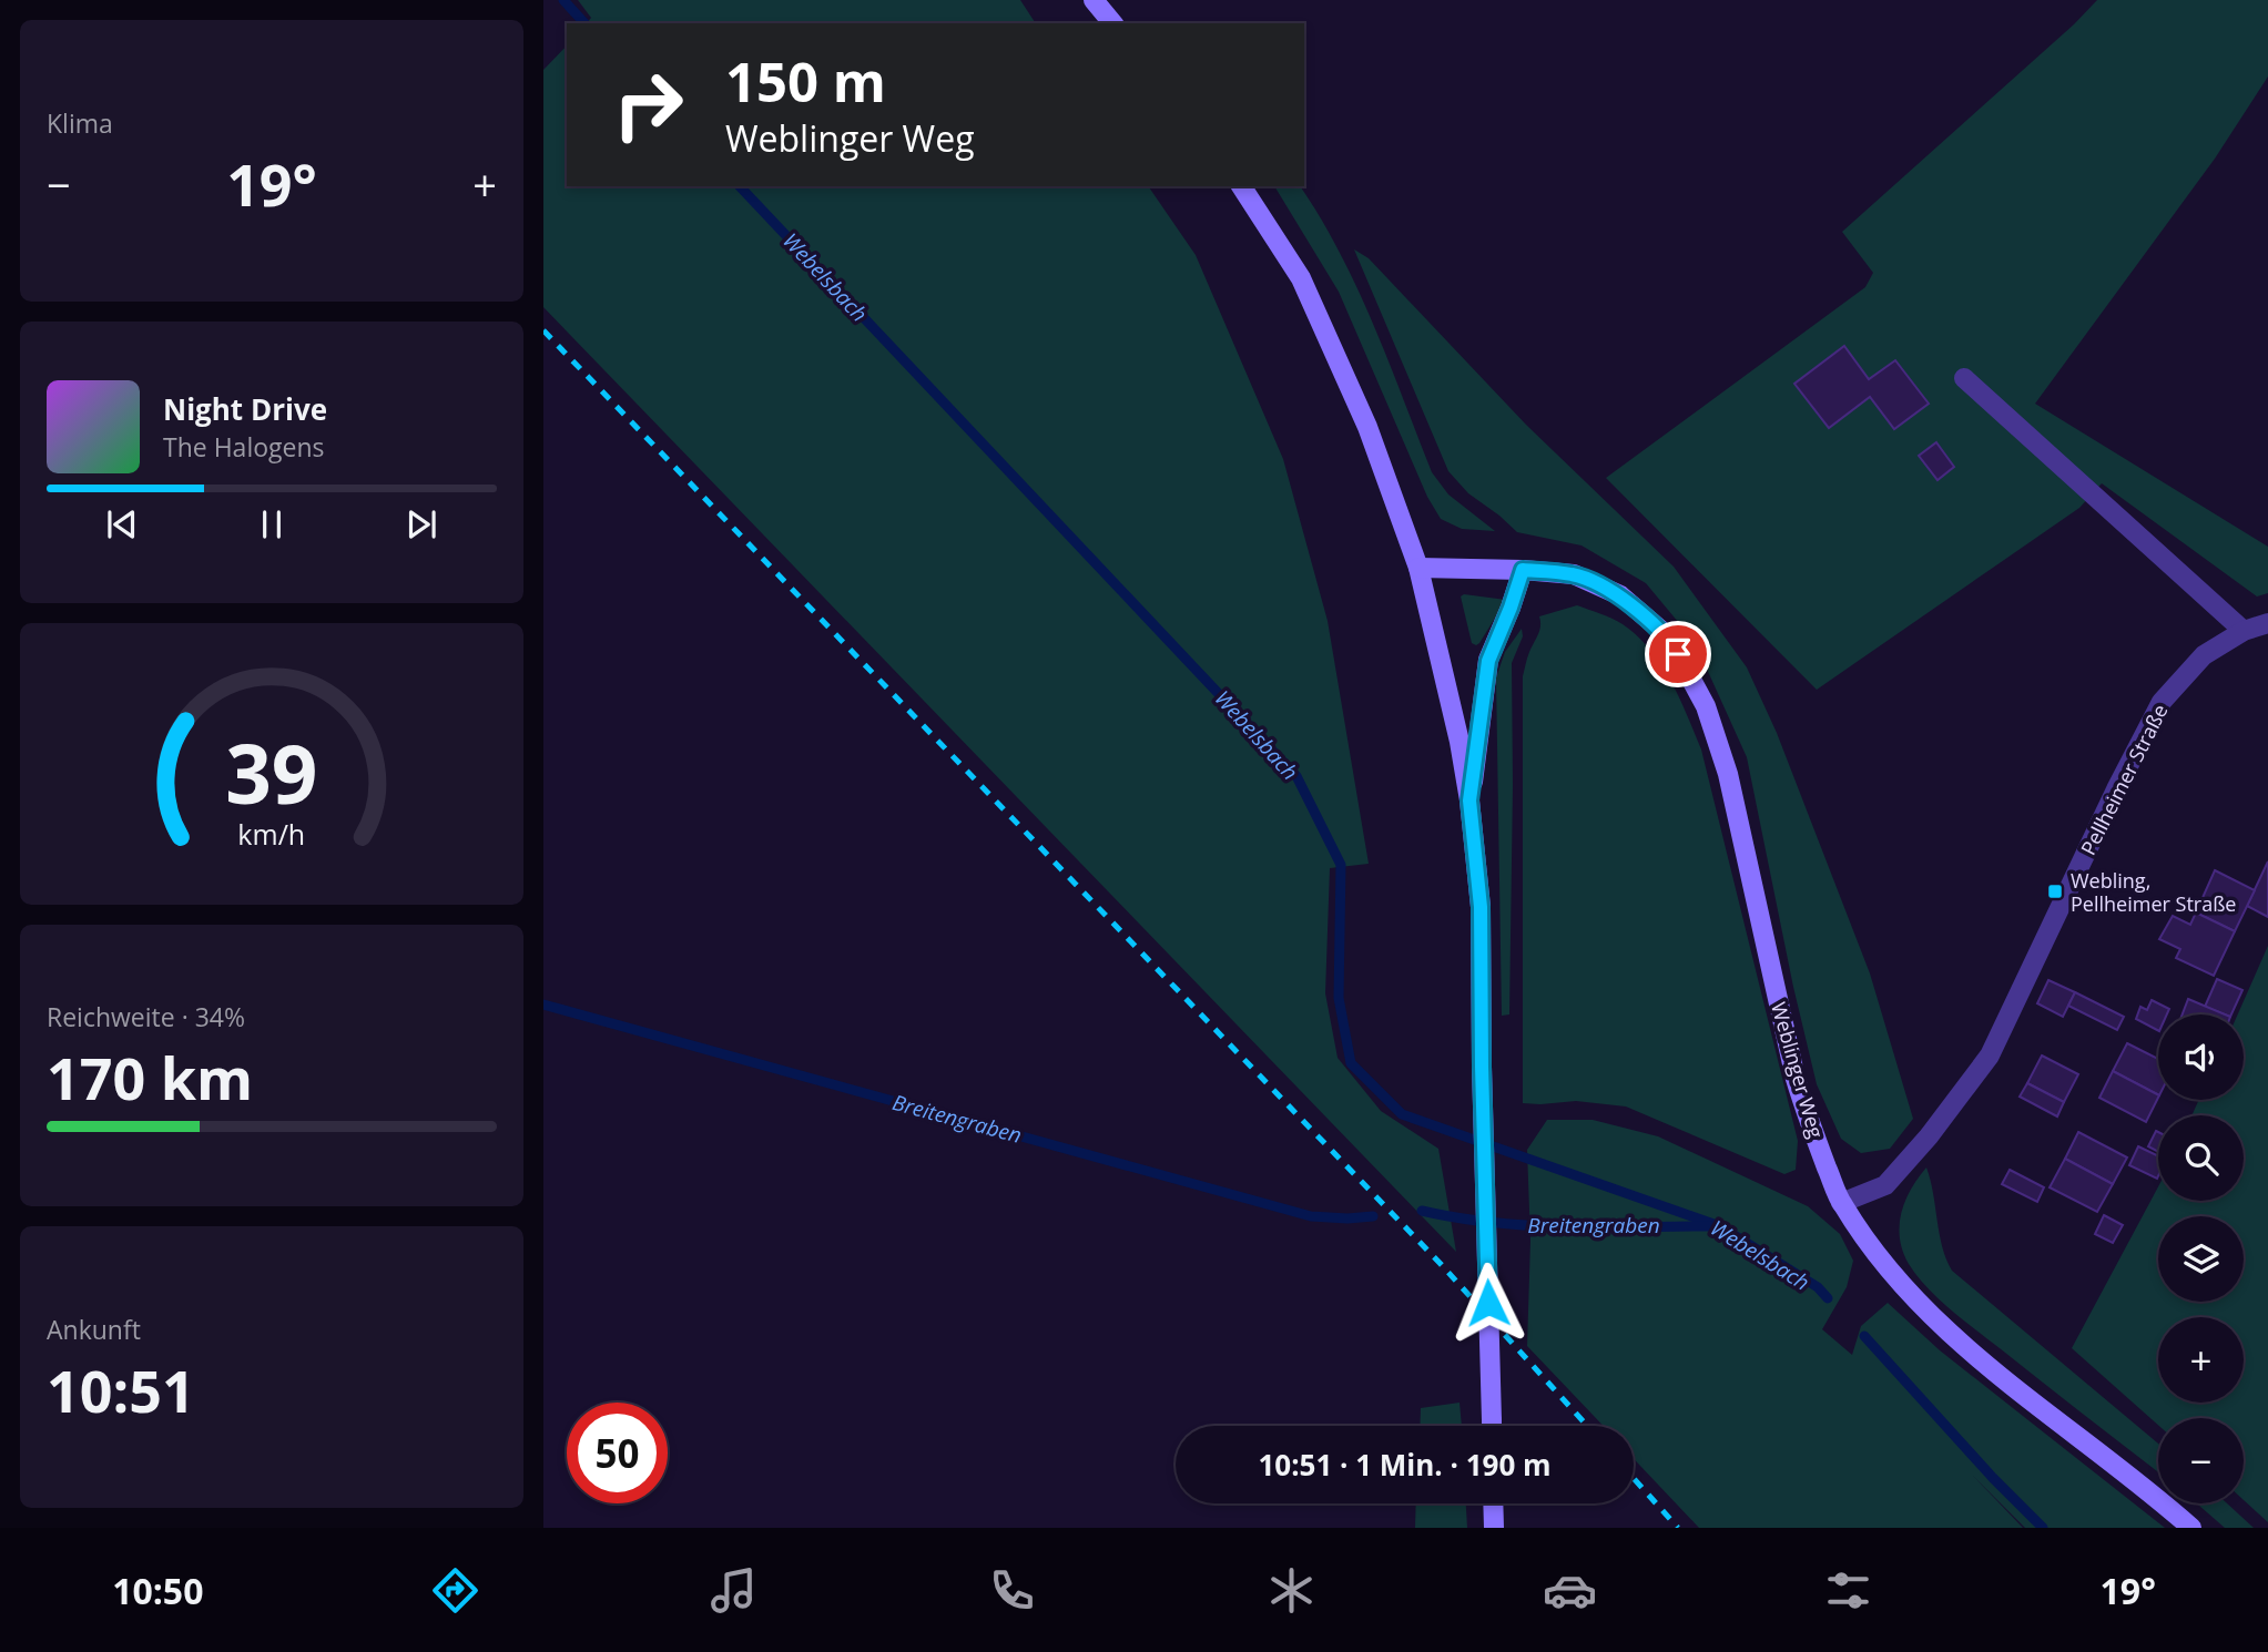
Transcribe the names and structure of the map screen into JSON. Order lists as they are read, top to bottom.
{
  "streets": {
    "street": ["Pellheimer Straße", "Weblinger Weg"]
  },
  "crossings": [
    ["Pellheimer Straße", "Weblinger Weg"]
  ],
  "water": ["Webelsbach", "Breitengraben"],
  "places": {
    "transit": ["Webling, Pellheimer Straße"]
  },
  "page": {
    "tile": [
      "Klima",
      ["Reichweite · 34%", "170 km"],
      ["Ankunft", "10:51"]
    ],
    "turn": ["150 m", "Weblinger Weg"],
    "heat": ["−", "19°", "+"],
    "song": ["Night Drive", "The Halogens"],
    "map_buttons": ["+", "−"],
    "limit": "50",
    "trip": "10:51 · 1 Min. · 190 m",
    "tabs": ["10:50", "19°"],
    "gauge": ["39", "km/h"]
  }
}
